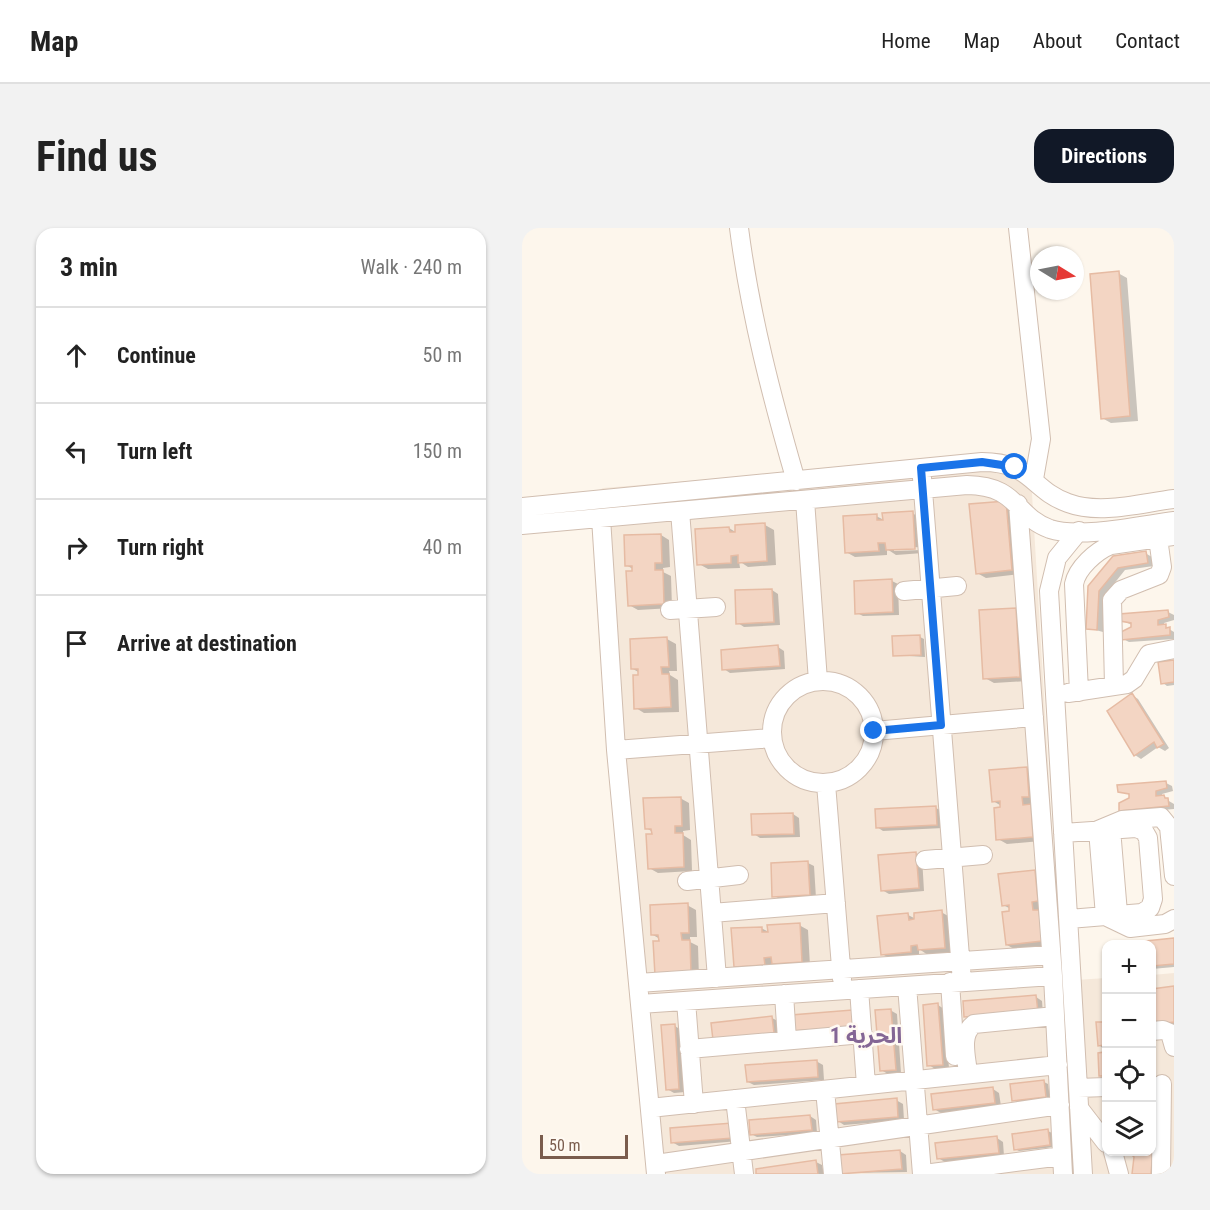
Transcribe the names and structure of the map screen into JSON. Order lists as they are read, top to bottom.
{
  "districts": ["الحرية 1"],
  "scale_bar": "50 m",
  "north": "right",
  "page": {
    "header": "Map",
    "nav": [
      "Home",
      "Map",
      "About",
      "Contact"
    ],
    "buttons": "Directions",
    "title": "Find us",
    "heading": ["3 min", "Walk · 240 m"],
    "list": [
      ["Continue", "50 m"],
      ["Turn left", "150 m"],
      ["Turn right", "40 m"],
      "Arrive at destination"
    ],
    "map_buttons": ["+", "−"],
    "scale": "50 m"
  }
}
